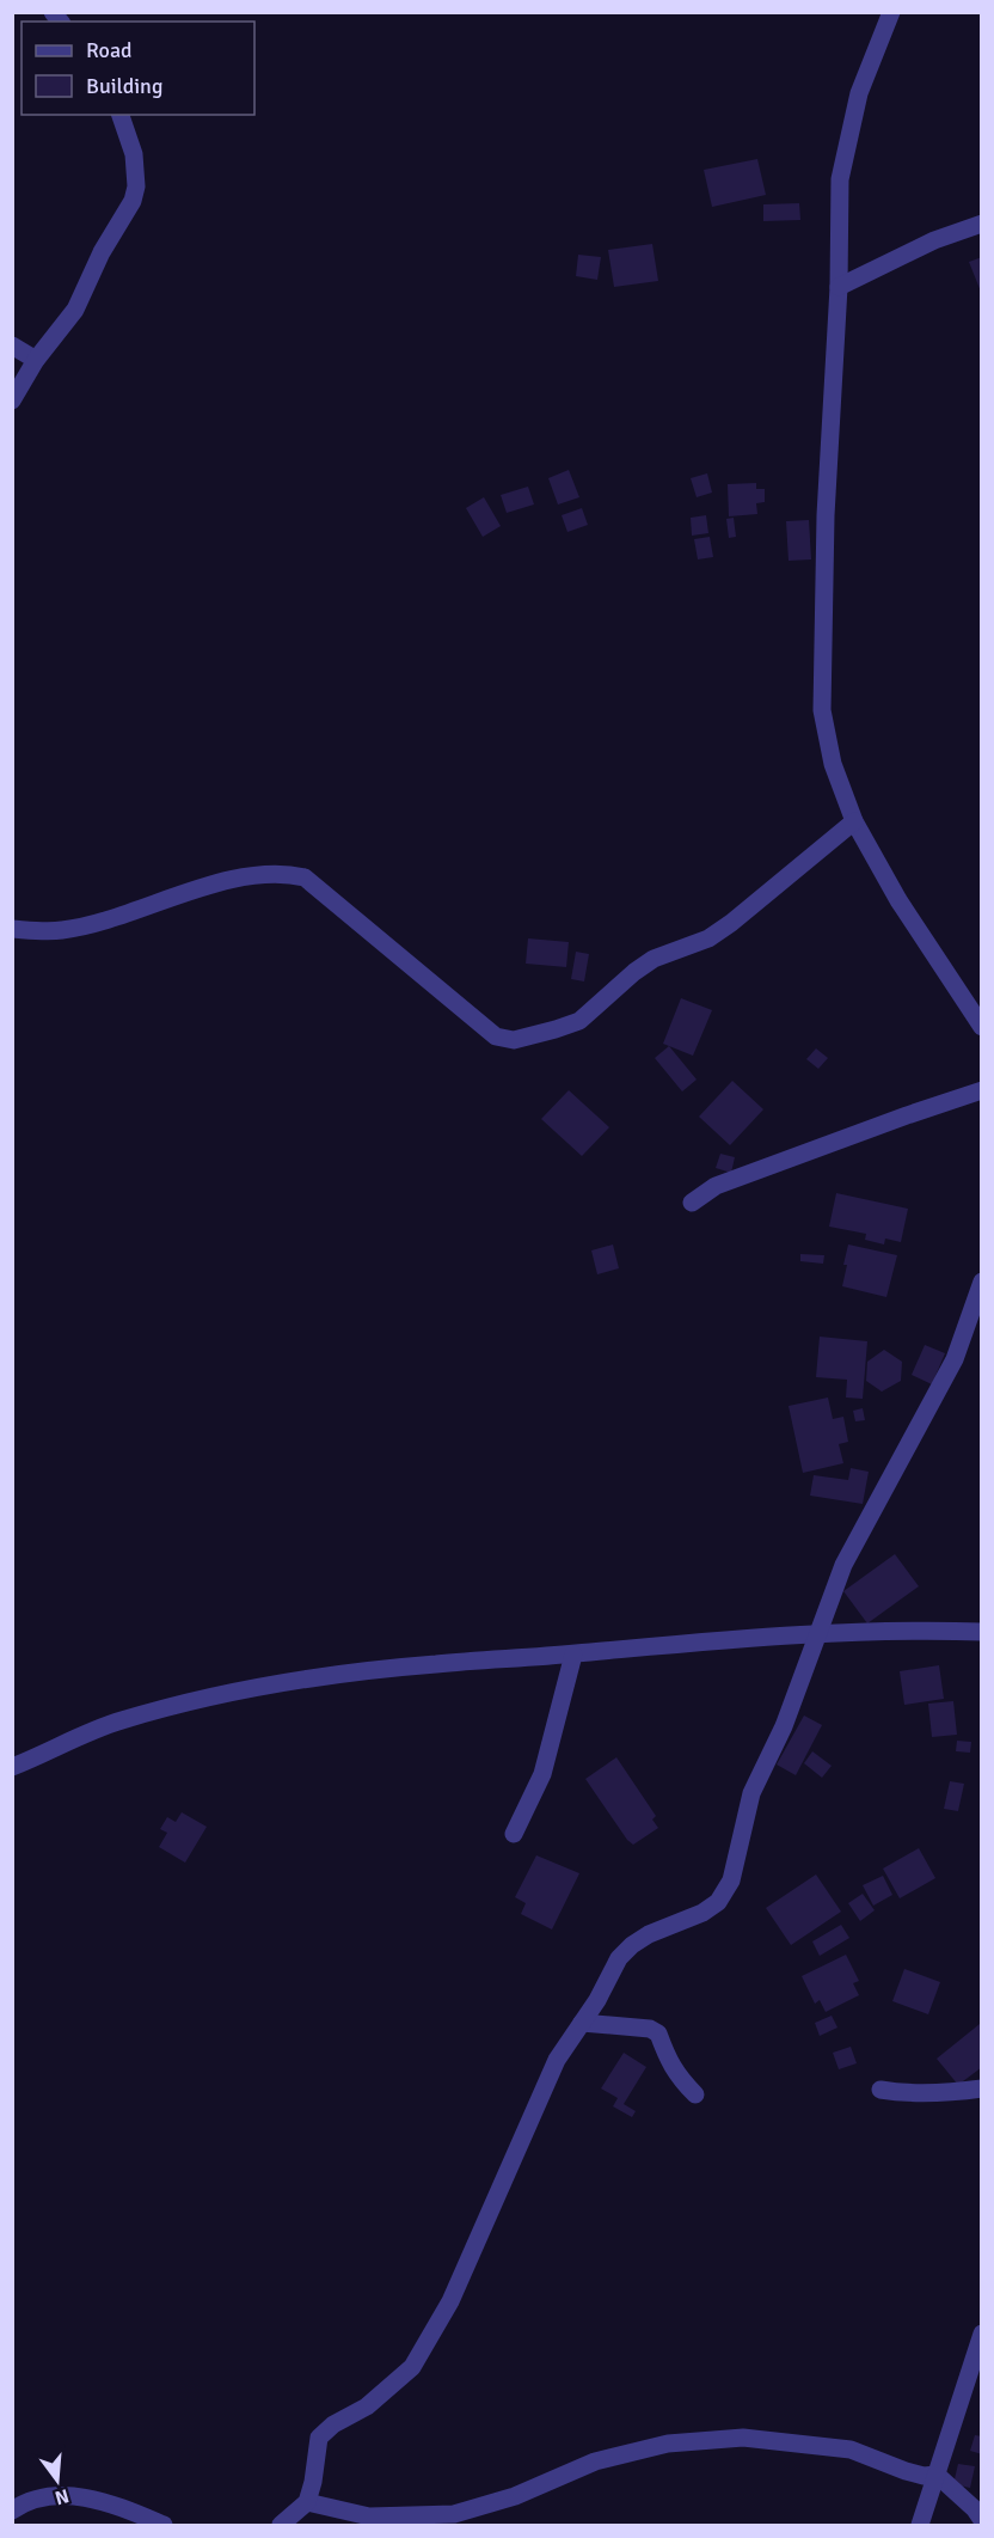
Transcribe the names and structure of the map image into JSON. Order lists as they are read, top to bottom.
{
  "legend": ["Road", "Building"],
  "north": "bottom"
}
